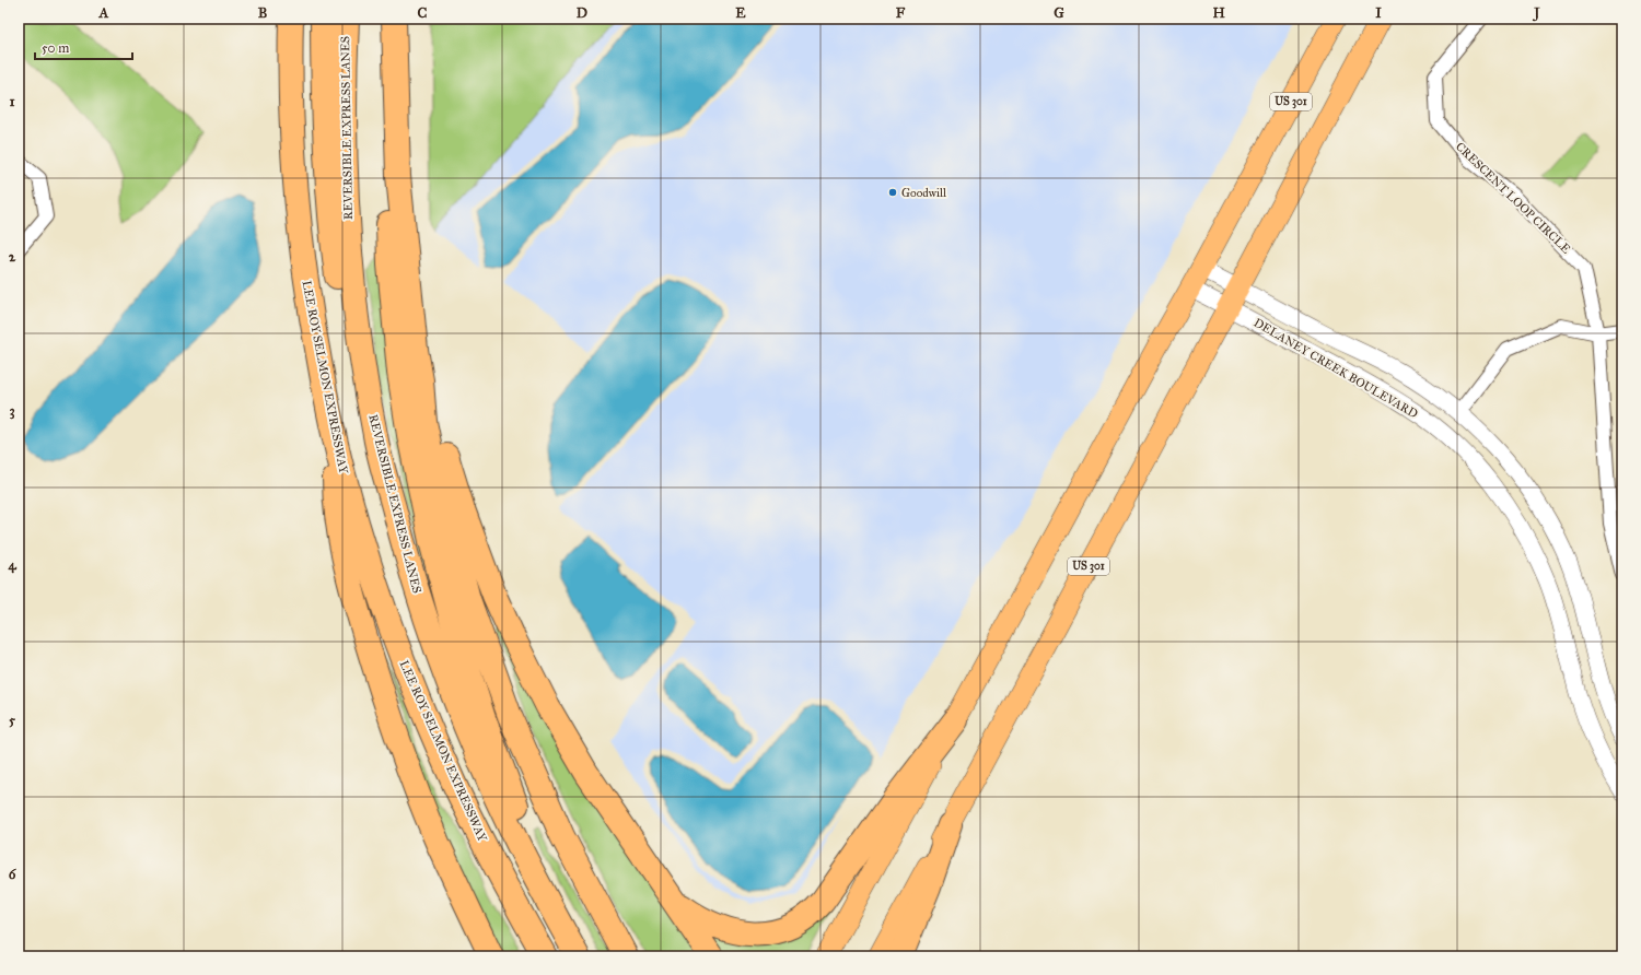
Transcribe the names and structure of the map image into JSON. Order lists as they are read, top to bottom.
{
  "streets": {
    "highway": ["REVERSIBLE EXPRESS LANES", "LEE ROY SELMON EXPRESSWAY"],
    "main road": ["US 301"],
    "street": ["CRESCENT LOOP CIRCLE", "DELANEY CREEK BOULEVARD"]
  },
  "crossings": [
    ["US 301", "DELANEY CREEK BOULEVARD"]
  ],
  "places": ["Goodwill"],
  "scale_bar": "50 m",
  "grid": {
    "columns": [
      "A",
      "B",
      "C",
      "D",
      "E",
      "F",
      "G",
      "H",
      "I",
      "J"
    ],
    "rows": [
      "1",
      "2",
      "3",
      "4",
      "5",
      "6"
    ]
  }
}
